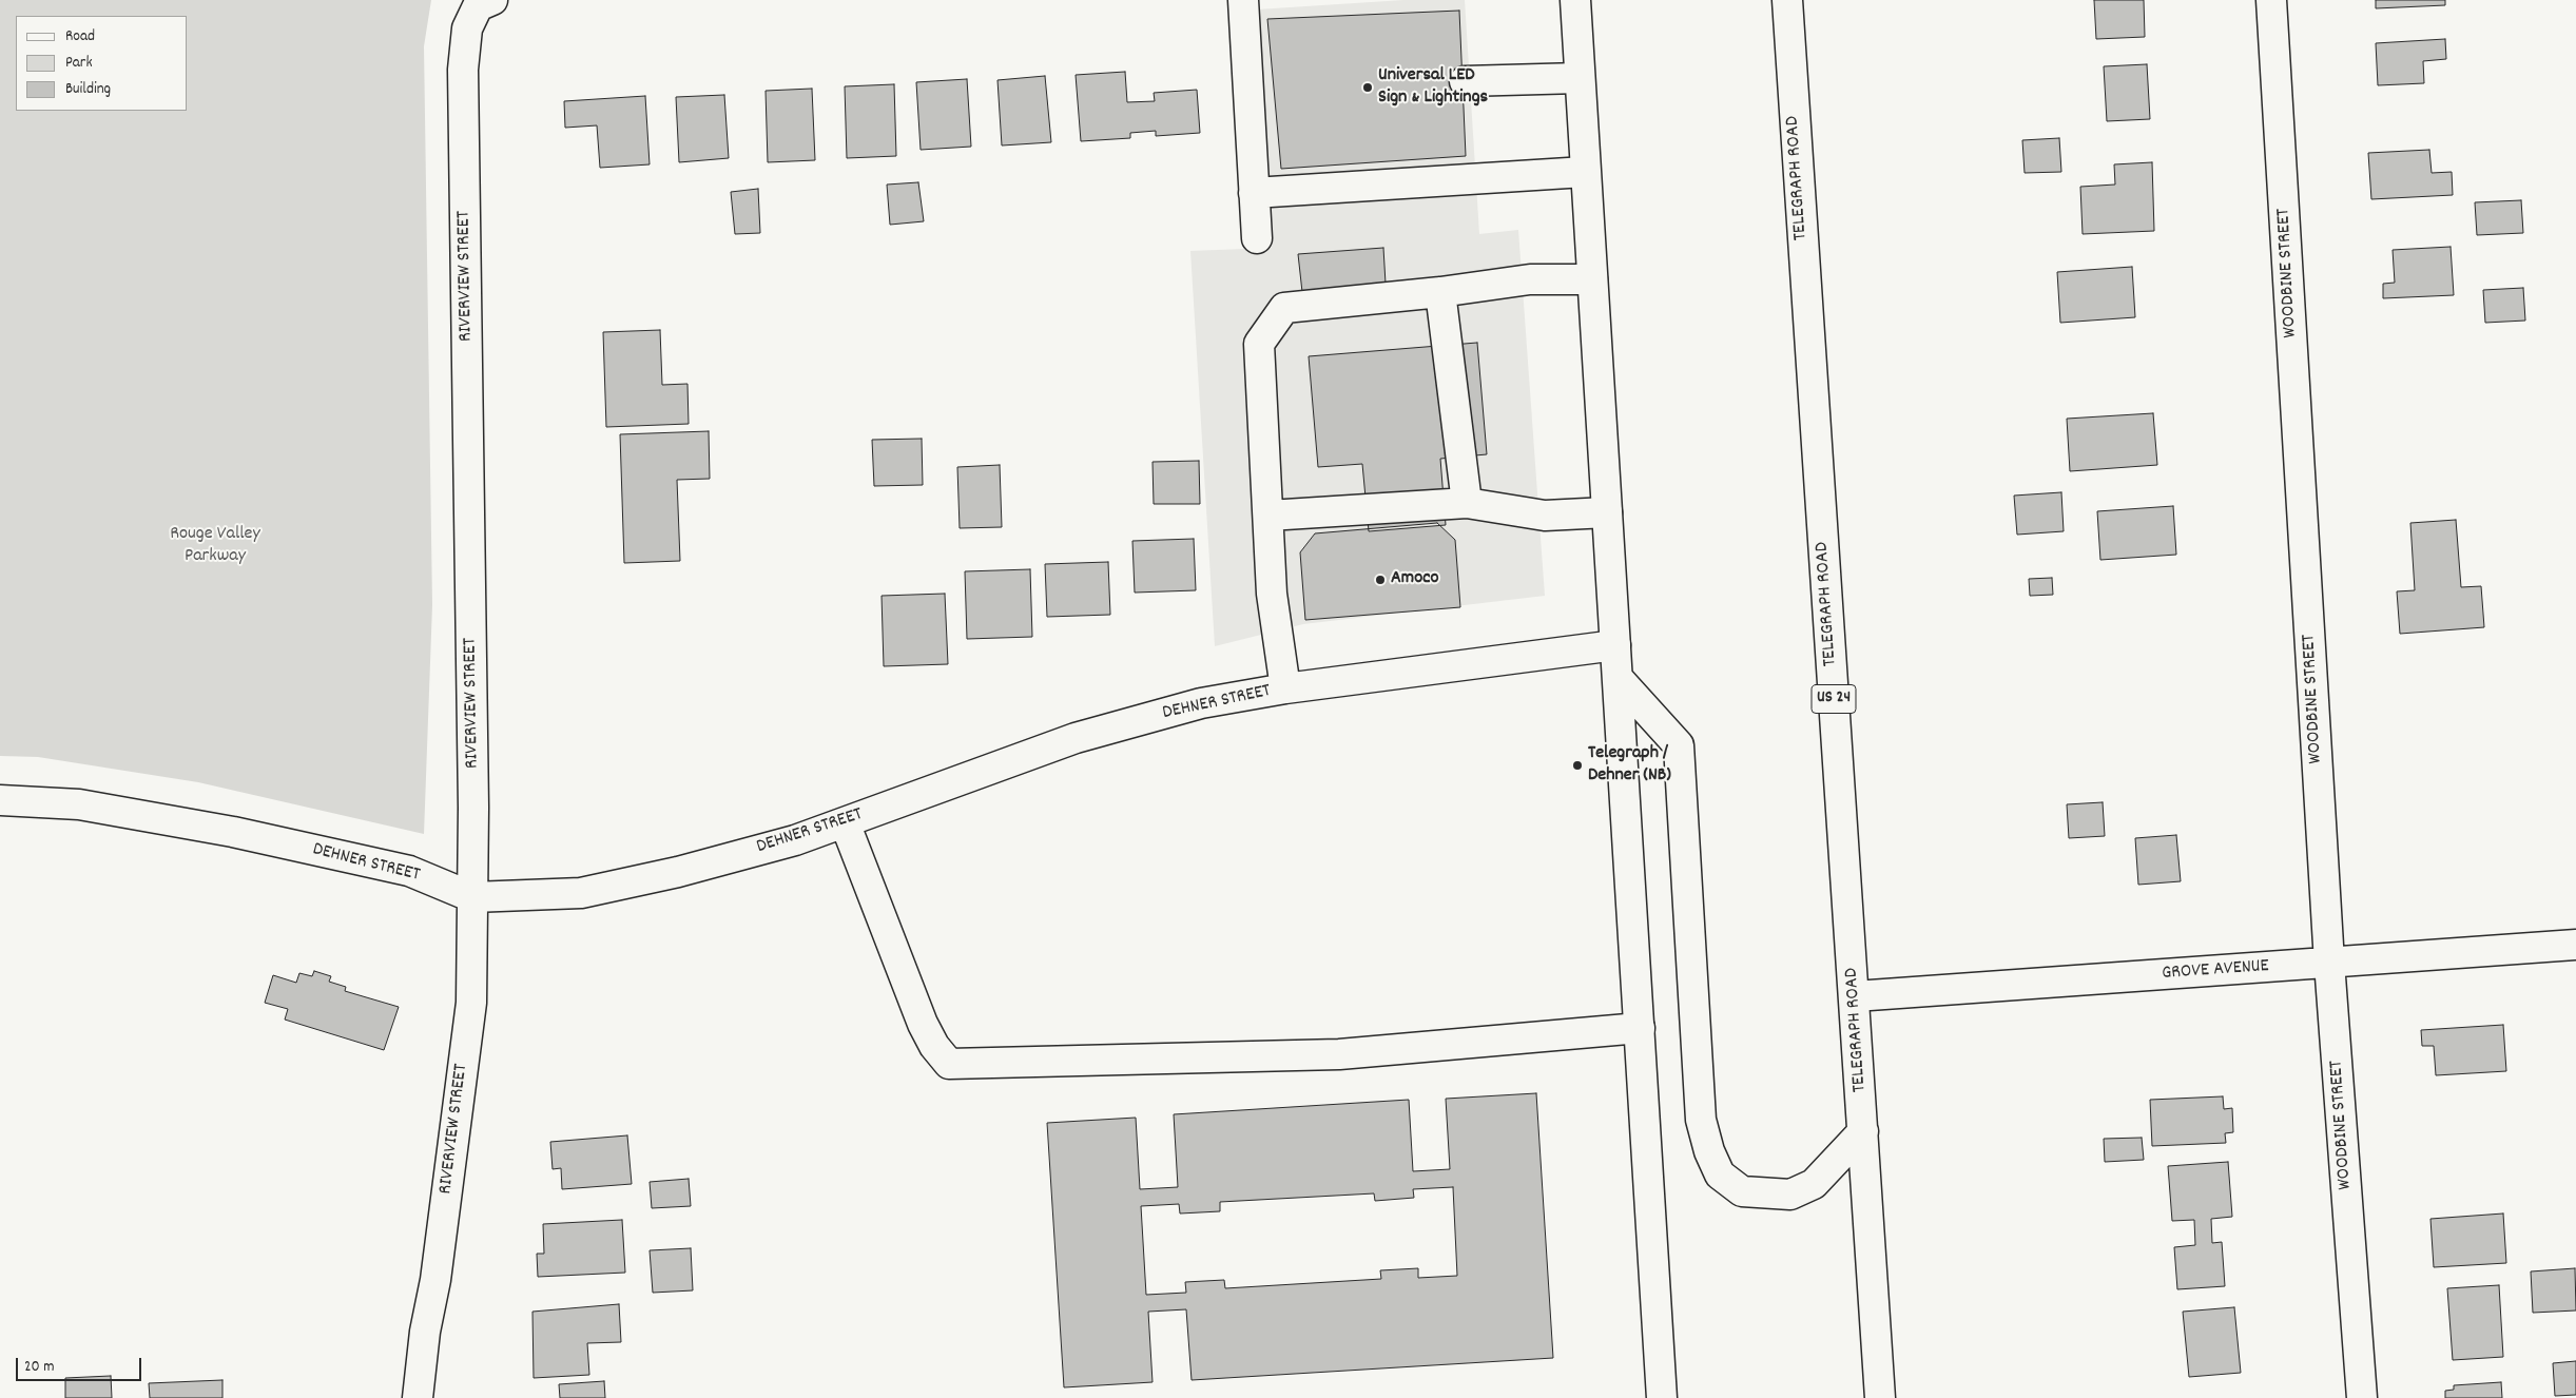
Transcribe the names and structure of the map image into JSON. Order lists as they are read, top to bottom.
{
  "streets": {
    "street": [
      "TELEGRAPH ROAD",
      "WOODBINE STREET",
      "RIVERVIEW STREET",
      "US 24",
      "DEHNER STREET",
      "GROVE AVENUE"
    ]
  },
  "crossings": [
    ["TELEGRAPH ROAD", "GROVE AVENUE"],
    ["WOODBINE STREET", "GROVE AVENUE"],
    ["RIVERVIEW STREET", "DEHNER STREET"]
  ],
  "parks": ["Rouge Valley Parkway"],
  "places": ["Universal LED Sign & Lightings", "Amoco", "Telegraph / Dehner (NB)"],
  "legend": ["Road", "Park", "Building"],
  "scale_bar": "20 m"
}
